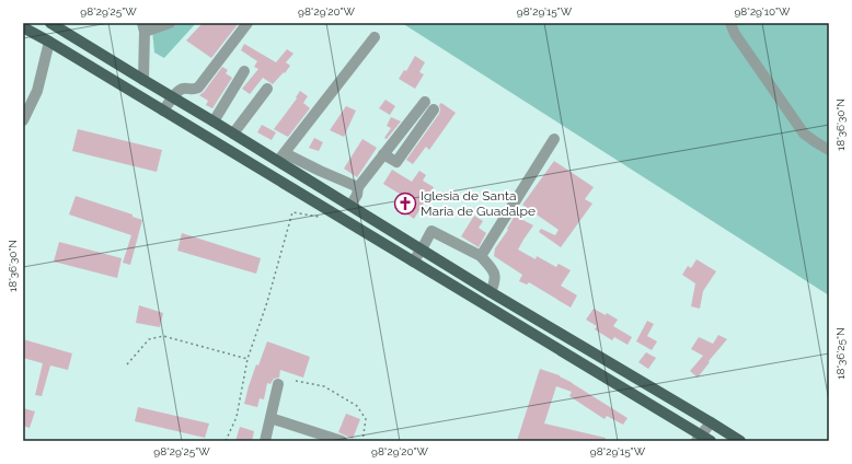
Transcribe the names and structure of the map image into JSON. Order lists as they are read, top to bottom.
{
  "places": {
    "church": ["Iglesia de Santa Maria de Guadalpe"]
  },
  "coordinates": [
    "98°29'25\"W",
    "98°29'20\"W",
    "98°29'15\"W",
    "98°29'10\"W",
    "18°36'30\"N",
    "18°36'25\"N"
  ]
}
